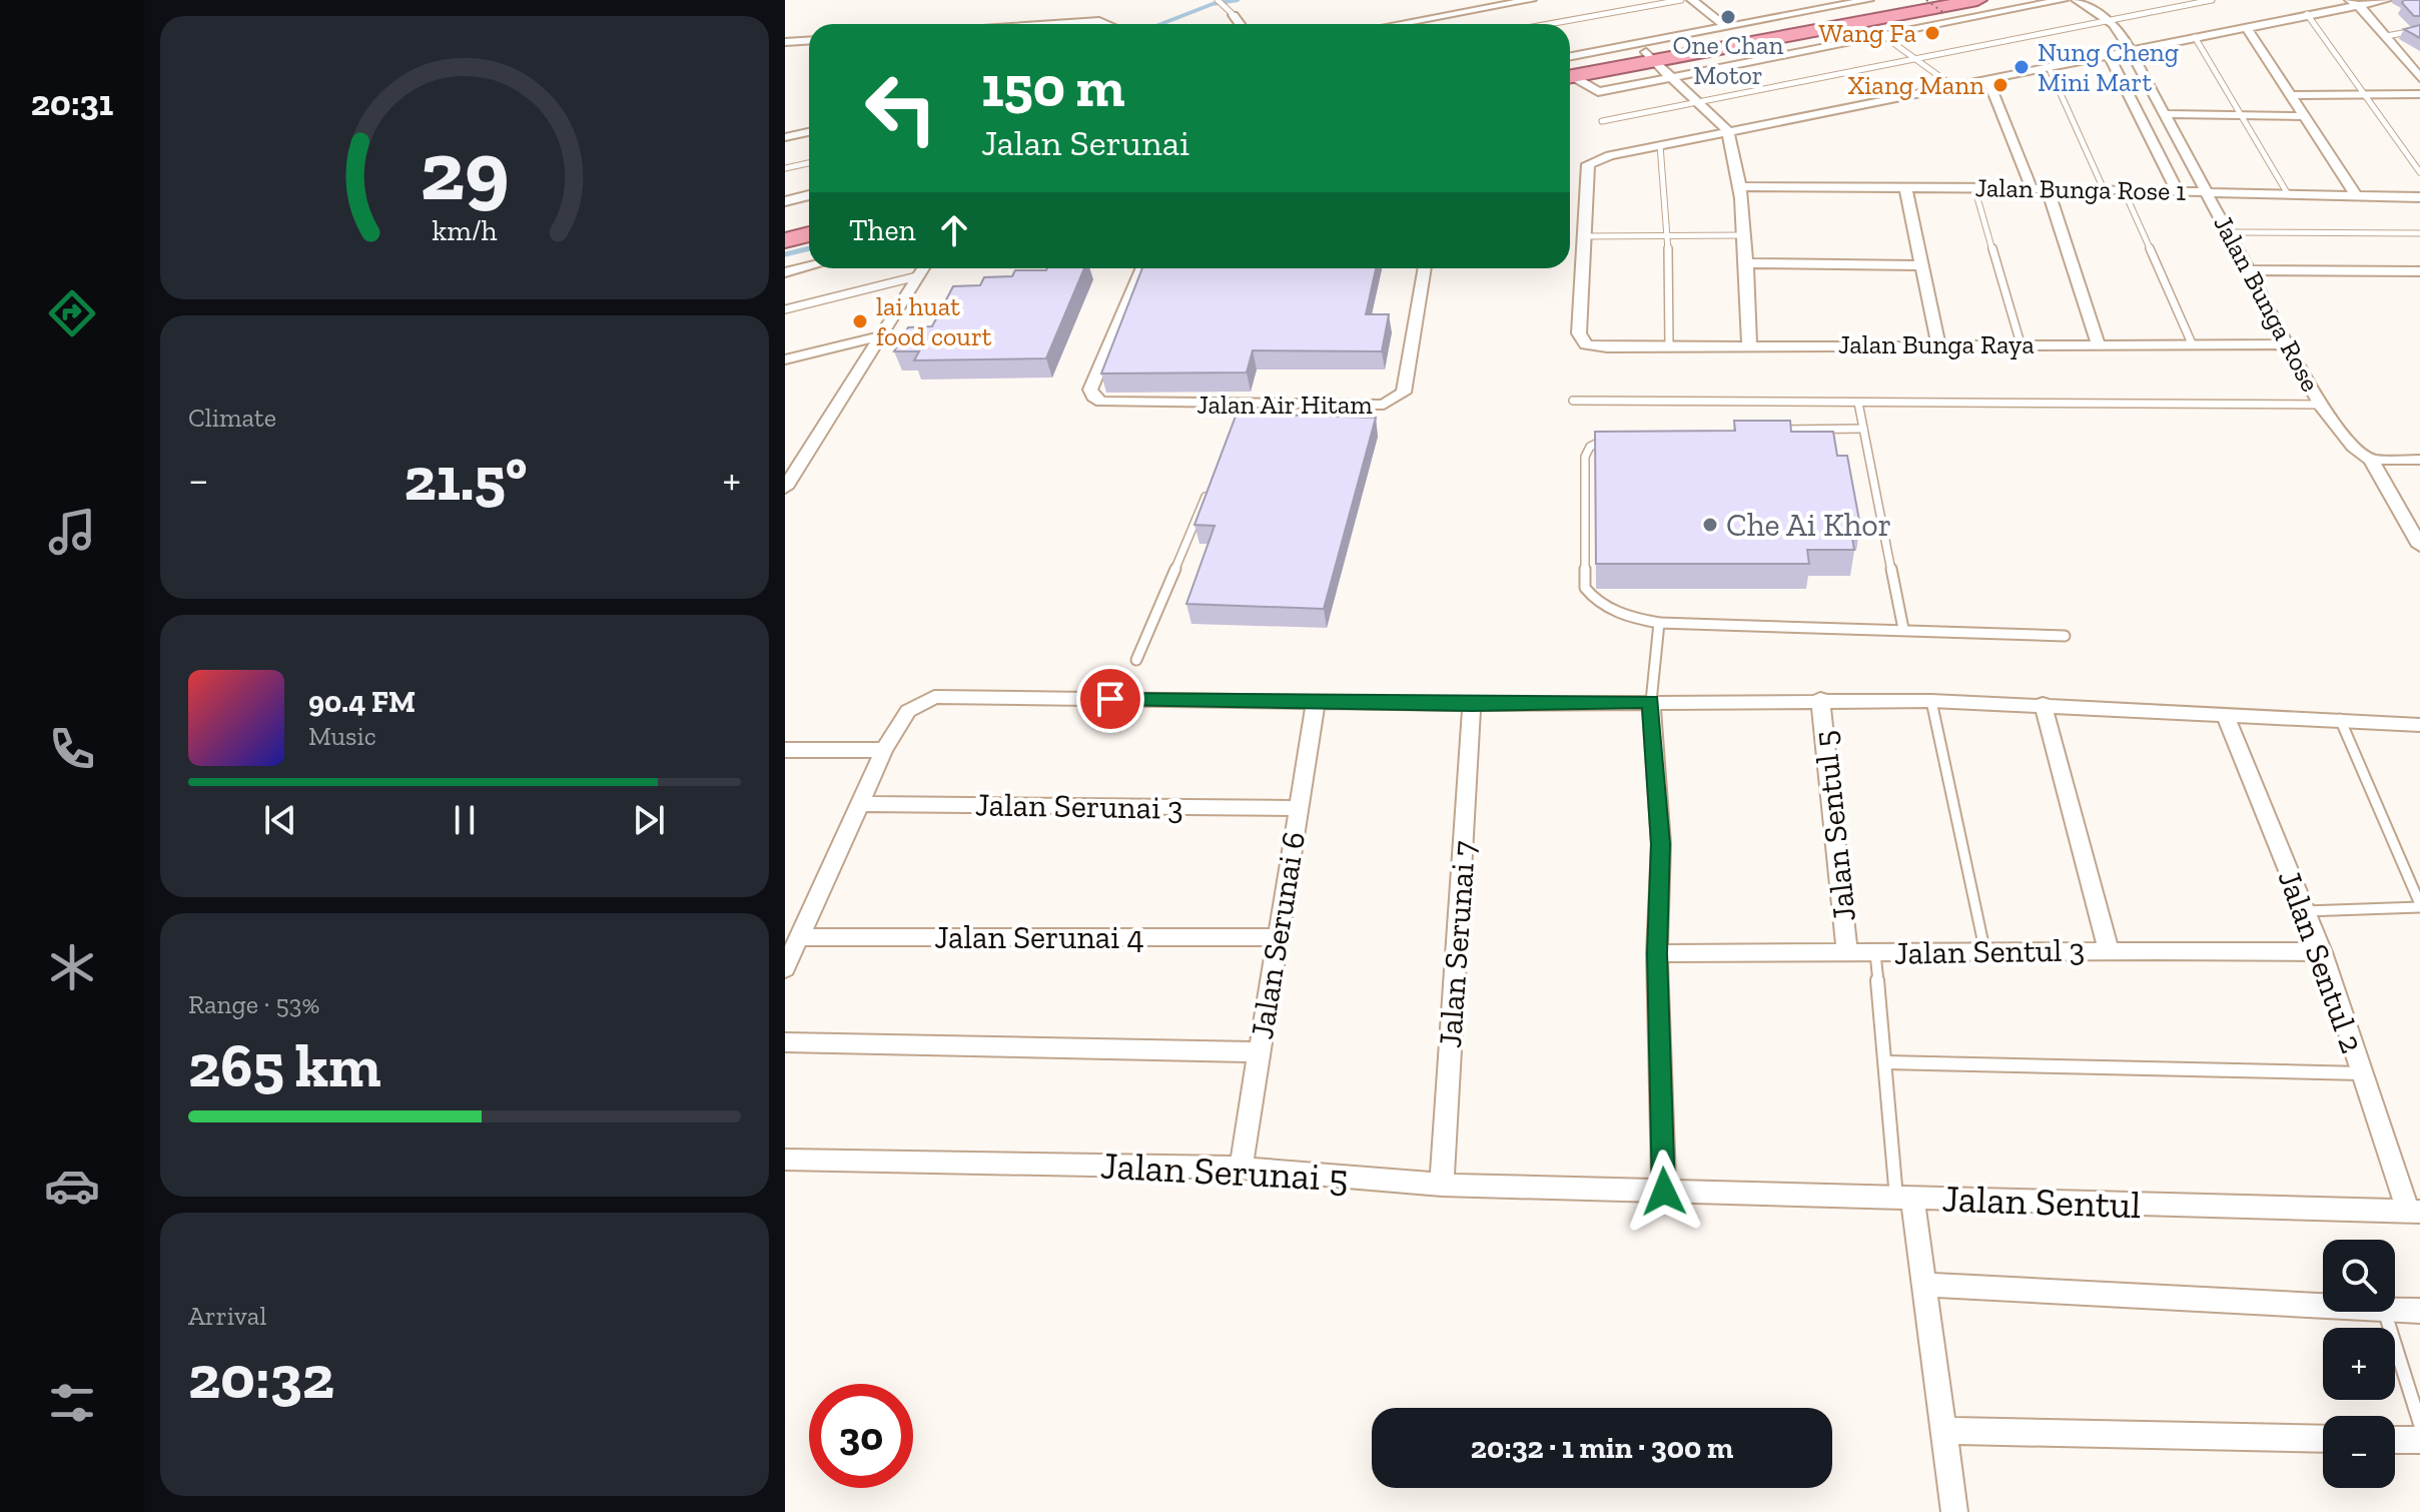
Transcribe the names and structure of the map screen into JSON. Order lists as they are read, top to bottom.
{
  "streets": {
    "street": [
      "Jalan Bunga Rose 1",
      "Jalan Bunga Rose",
      "Jalan Bunga Raya",
      "Jalan Air Hitam",
      "Jalan Serunai 3",
      "Jalan Sentul 5",
      "Jalan Serunai 6",
      "Jalan Serunai 4",
      "Jalan Serunai 7",
      "Jalan Sentul 3",
      "Jalan Sentul 2",
      "Jalan Serunai 5",
      "Jalan Sentul"
    ]
  },
  "crossings": [
    ["Jalan Bunga Rose 1", "Jalan Bunga Rose"],
    ["Jalan Bunga Rose", "Jalan Bunga Raya"],
    ["Jalan Serunai 3", "Jalan Serunai 6"],
    ["Jalan Sentul 5", "Jalan Sentul 3"],
    ["Jalan Serunai 6", "Jalan Serunai 4"],
    ["Jalan Serunai 6", "Jalan Serunai 5"],
    ["Jalan Serunai 7", "Jalan Serunai 5"],
    ["Jalan Sentul 3", "Jalan Sentul 2"],
    ["Jalan Sentul 2", "Jalan Sentul"],
    ["Jalan Serunai 5", "Jalan Sentul"]
  ],
  "places": [
    "One Chan Motor",
    "Wang Fa",
    "Nung Cheng Mini Mart",
    "Xiang Mann",
    "lai huat food court",
    "Che Ai Khor"
  ],
  "page": {
    "tabs": "20:31",
    "turn": ["150 m", "Jalan Serunai"],
    "then": "Then",
    "tile": [
      "Climate",
      ["Range · 53%", "265 km"],
      ["Arrival", "20:32"]
    ],
    "heat": ["−", "21.5°", "+"],
    "song": ["90.4 FM", "Music"],
    "map_buttons": ["+", "−"],
    "limit": "30",
    "trip": "20:32 · 1 min · 300 m",
    "gauge": ["29", "km/h"]
  }
}
